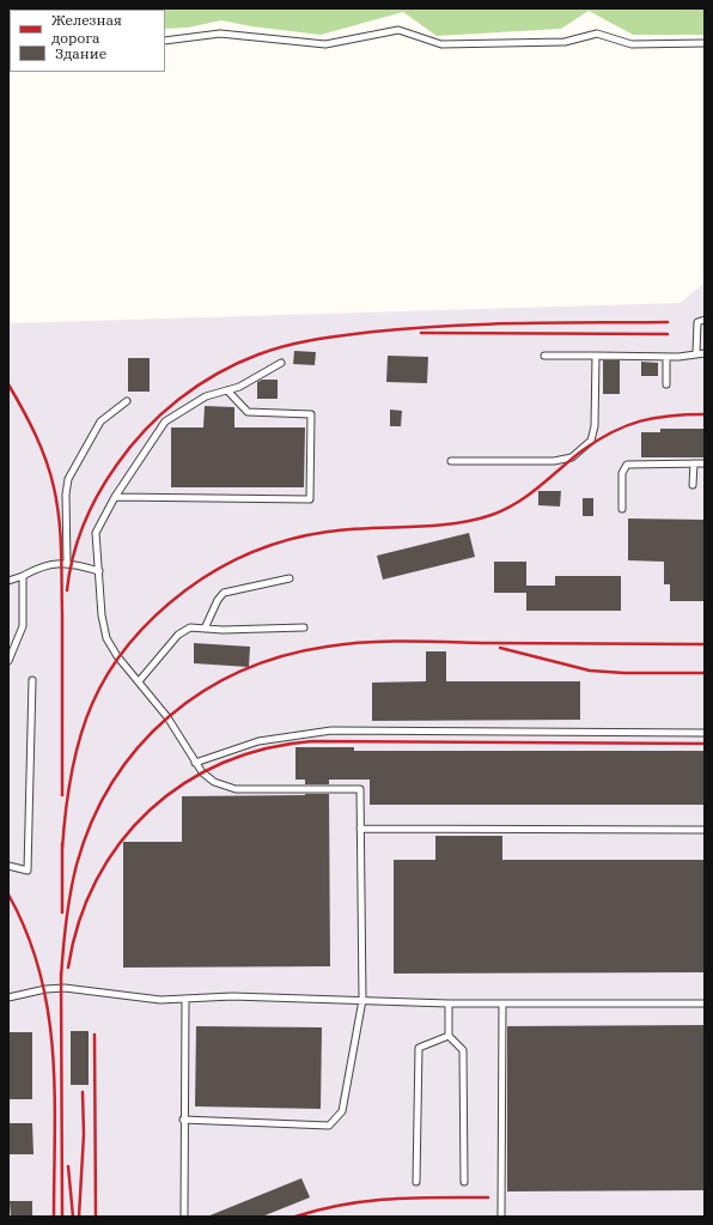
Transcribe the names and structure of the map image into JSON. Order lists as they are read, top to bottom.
{
  "legend": ["Железная дорога", "Здание"]
}
